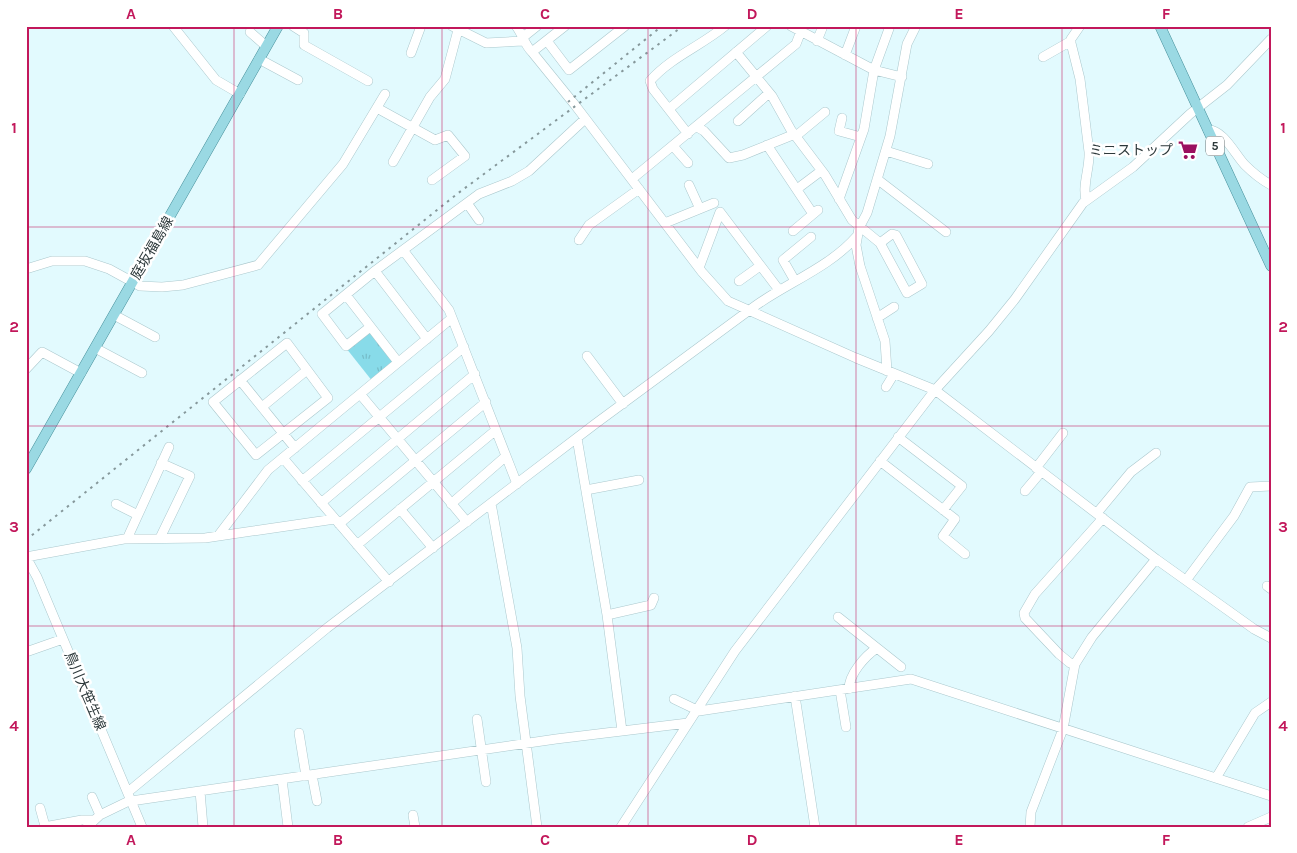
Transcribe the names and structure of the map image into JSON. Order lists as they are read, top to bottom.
{
  "streets": {
    "main road": ["5", "庭坂福島線"],
    "street": ["鳥川大笹生線"]
  },
  "places": {
    "supermarket": ["ミニストップ"]
  },
  "grid": {
    "columns": [
      "A",
      "B",
      "C",
      "D",
      "E",
      "F"
    ],
    "rows": [
      "1",
      "2",
      "3",
      "4"
    ]
  }
}
